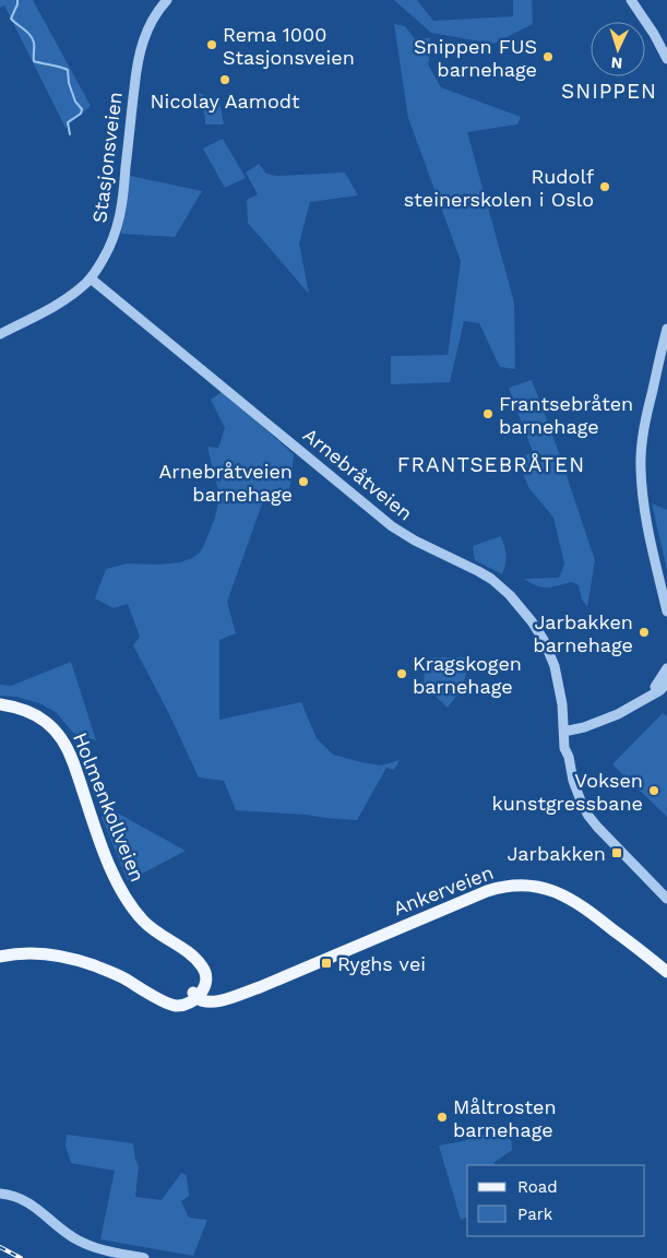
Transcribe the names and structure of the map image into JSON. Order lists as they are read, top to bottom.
{
  "streets": {
    "main road": ["Holmenkollveien", "Ankerveien"],
    "street": ["Stasjonsveien", "Arnebråtveien"]
  },
  "crossings": [
    ["Stasjonsveien", "Arnebråtveien"],
    ["Holmenkollveien", "Ankerveien"]
  ],
  "districts": ["SNIPPEN", "FRANTSEBRÅTEN"],
  "places": {
    "other": [
      "Rema 1000 Stasjonsveien",
      "Snippen FUS barnehage",
      "Nicolay Aamodt",
      "Rudolf steinerskolen i Oslo",
      "Frantsebråten barnehage",
      "Arnebråtveien barnehage",
      "Jarbakken barnehage",
      "Kragskogen barnehage",
      "Voksen kunstgressbane",
      "Måltrosten barnehage"
    ],
    "transit": ["Jarbakken", "Ryghs vei"]
  },
  "legend": ["Road", "Park"],
  "north": "bottom"
}
